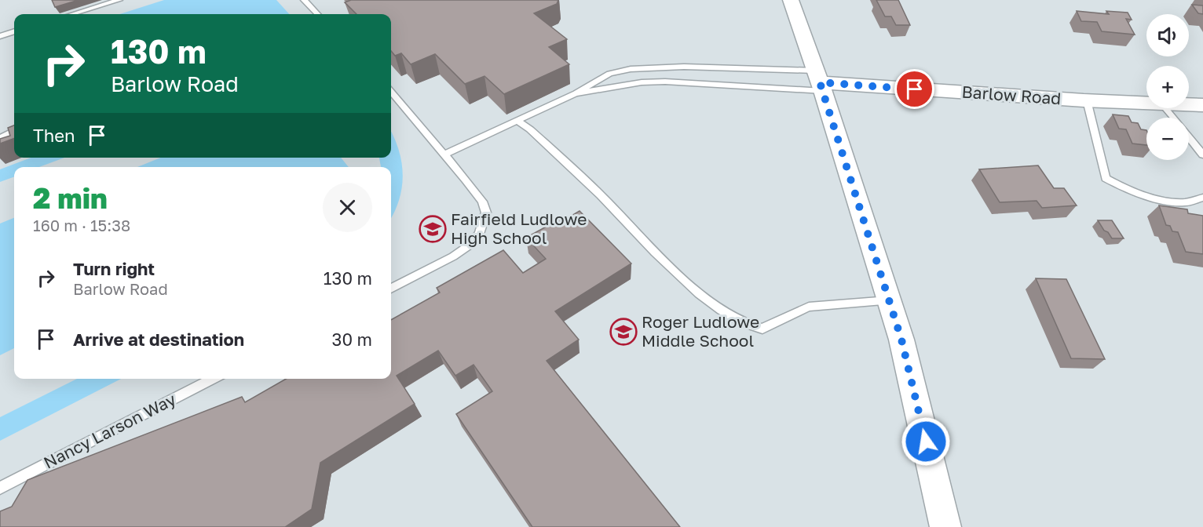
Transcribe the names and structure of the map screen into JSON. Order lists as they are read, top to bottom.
{
  "streets": {
    "street": ["Barlow Road"],
    "lane": ["Nancy Larson Way"]
  },
  "places": {
    "school or university": ["Fairfield Ludlowe High School", "Roger Ludlowe Middle School"]
  },
  "page": {
    "map_buttons": ["+", "−"],
    "turn": ["130 m", "Barlow Road"],
    "then": "Then",
    "heading": ["2 min", "160 m · 15:38"],
    "list": [
      {
        "name": "Turn right",
        "note": "Barlow Road",
        "value": "130 m"
      },
      {
        "name": "Arrive at destination",
        "value": "30 m"
      }
    ]
  }
}
